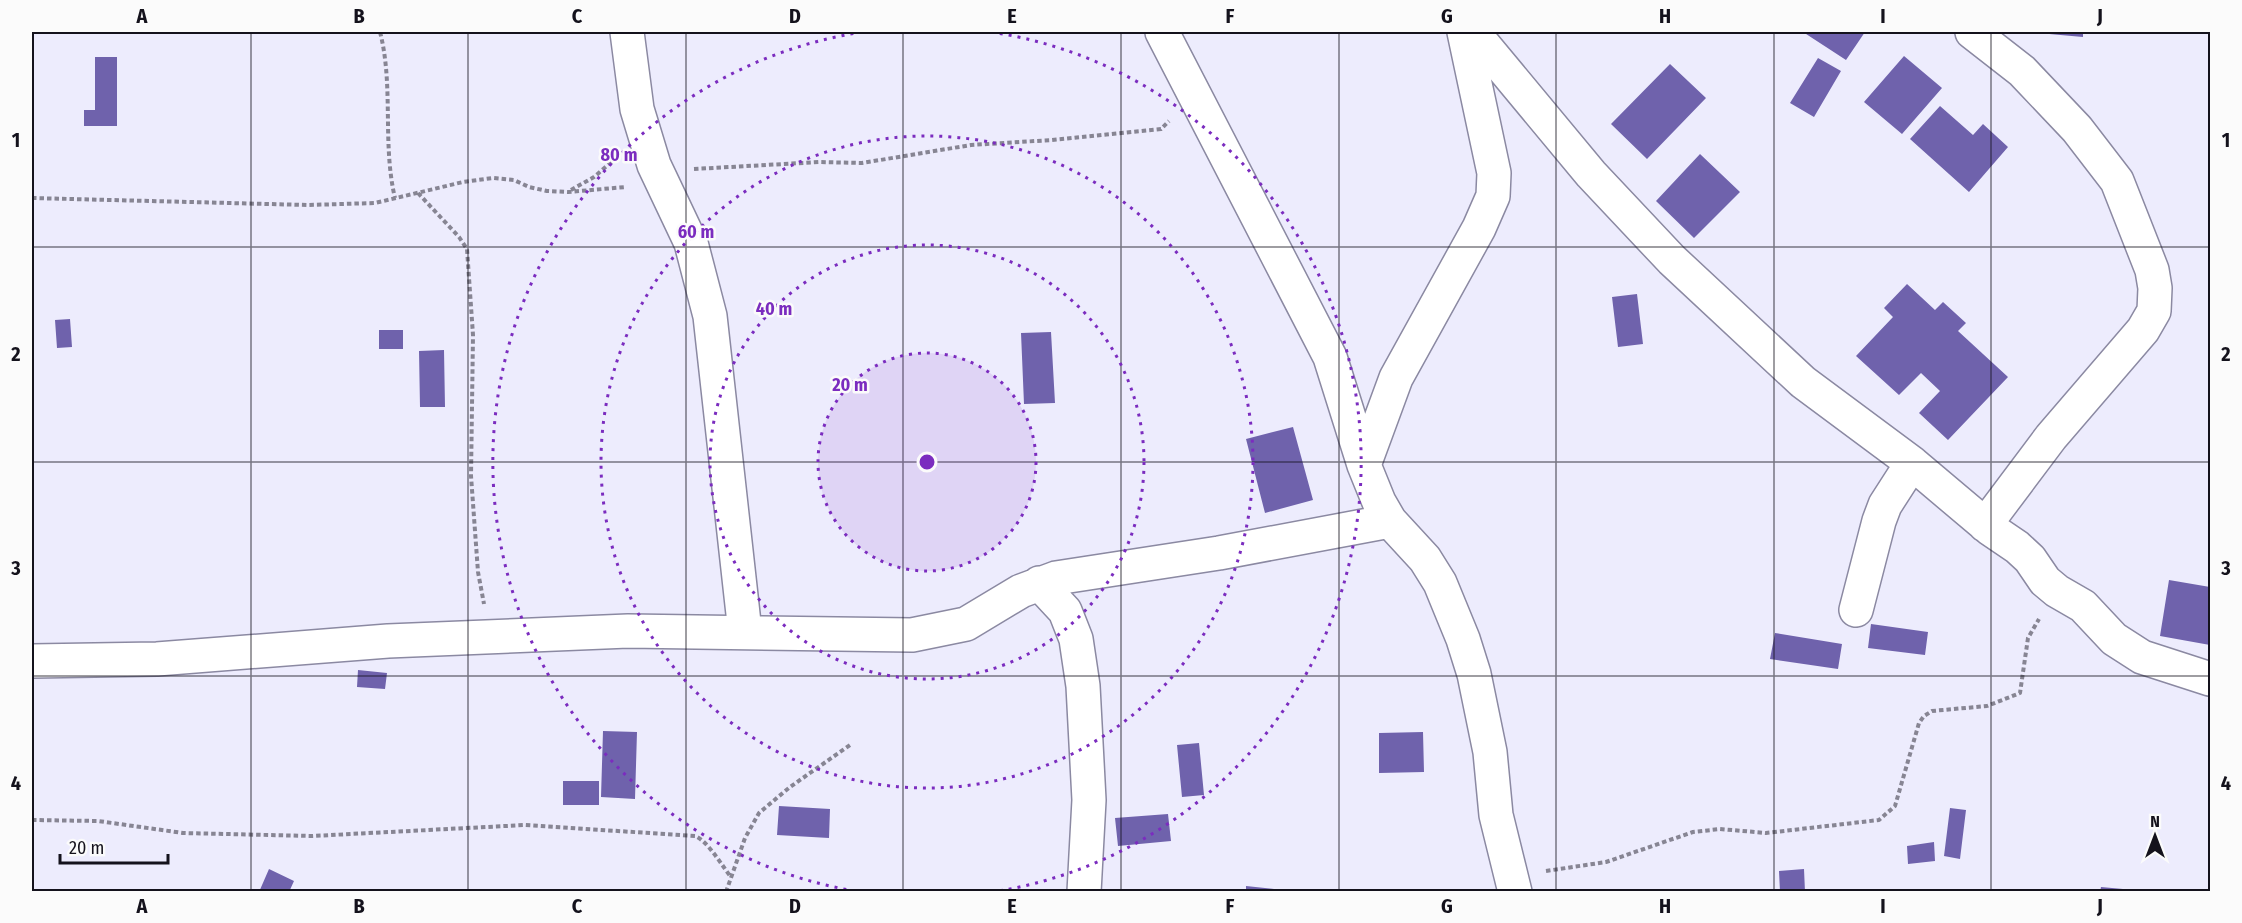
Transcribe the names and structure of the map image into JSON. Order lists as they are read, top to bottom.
{
  "scale_bar": "20 m",
  "north": "top",
  "grid": {
    "columns": [
      "A",
      "B",
      "C",
      "D",
      "E",
      "F",
      "G",
      "H",
      "I",
      "J"
    ],
    "rows": [
      "1",
      "2",
      "3",
      "4"
    ]
  },
  "rings": [
    "80 m",
    "60 m",
    "40 m",
    "20 m"
  ]
}
